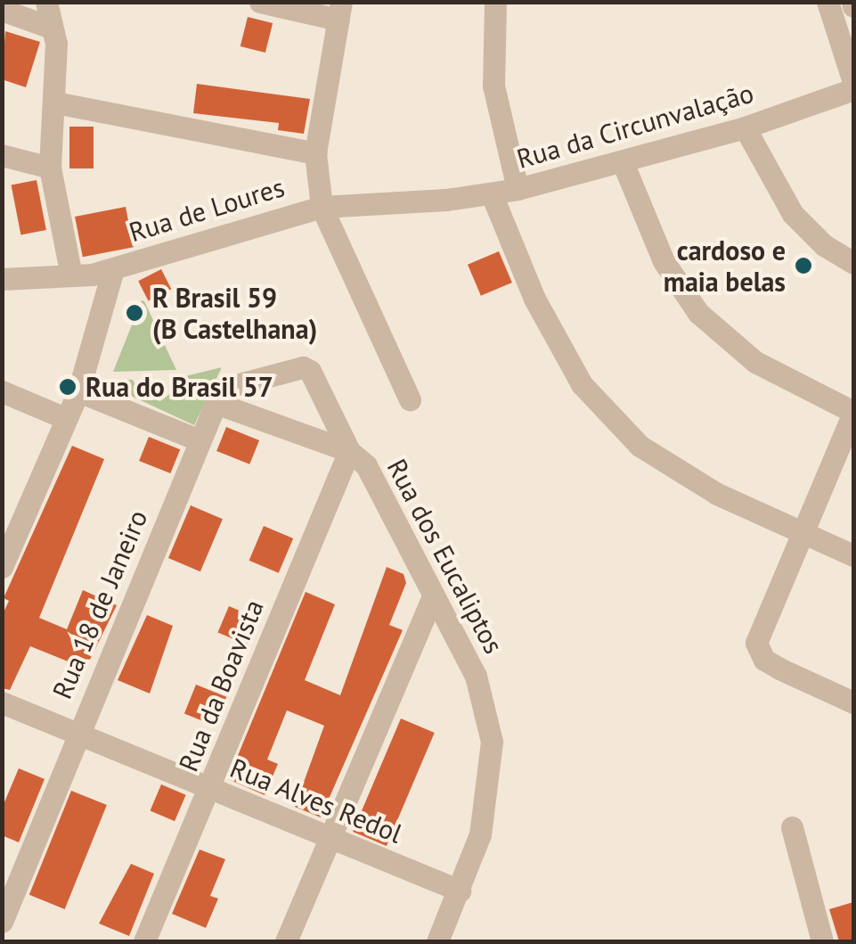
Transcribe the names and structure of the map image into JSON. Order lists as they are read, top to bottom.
{
  "streets": {
    "street": [
      "Rua da Circunvalação",
      "Rua de Loures",
      "Rua dos Eucaliptos",
      "Rua 18 de Janeiro",
      "Rua da Boavista",
      "Rua Alves Redol"
    ]
  },
  "crossings": [
    ["Rua da Circunvalação", "Rua de Loures"],
    ["Rua dos Eucaliptos", "Rua 18 de Janeiro"],
    ["Rua dos Eucaliptos", "Rua da Boavista"],
    ["Rua dos Eucaliptos", "Rua Alves Redol"],
    ["Rua 18 de Janeiro", "Rua Alves Redol"],
    ["Rua da Boavista", "Rua Alves Redol"]
  ],
  "places": ["cardoso e maia belas", "R Brasil 59 (B Castelhana)", "Rua do Brasil 57"]
}
